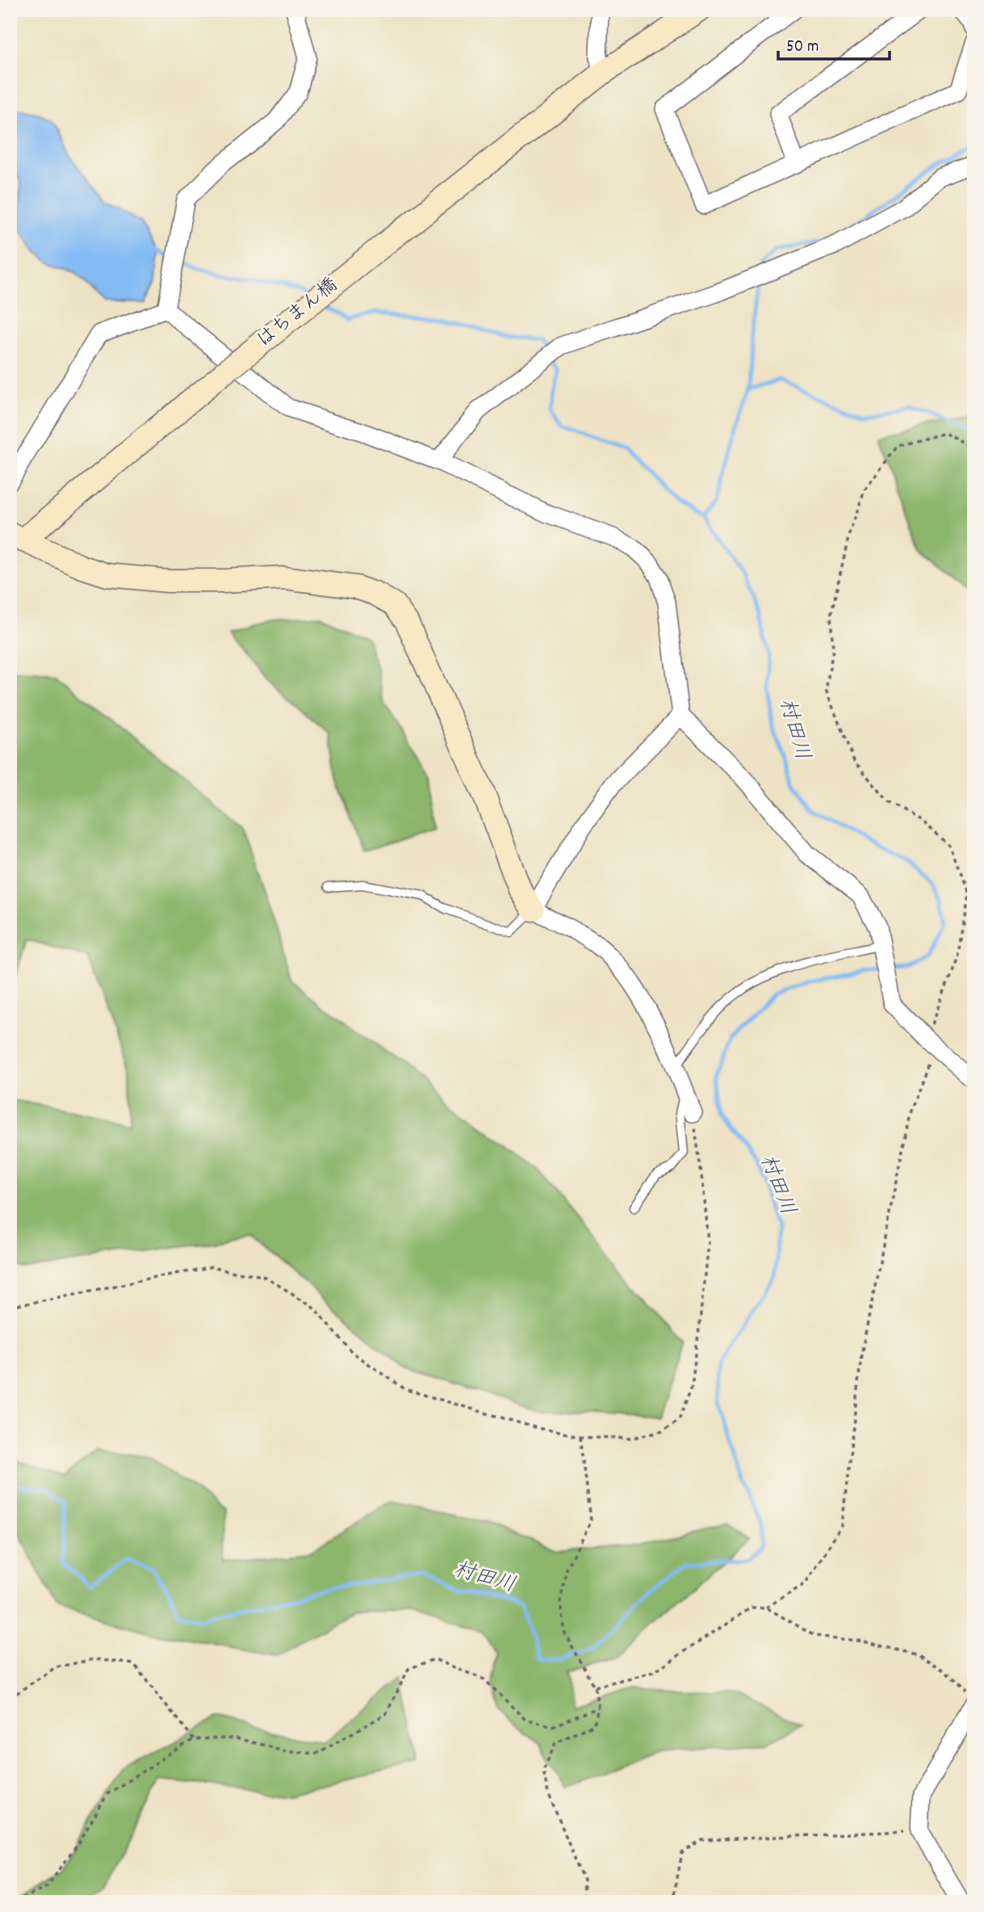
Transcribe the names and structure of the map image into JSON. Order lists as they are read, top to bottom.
{
  "streets": {
    "street": ["はちまん橋"]
  },
  "water": ["村田川"],
  "scale_bar": "50 m"
}
